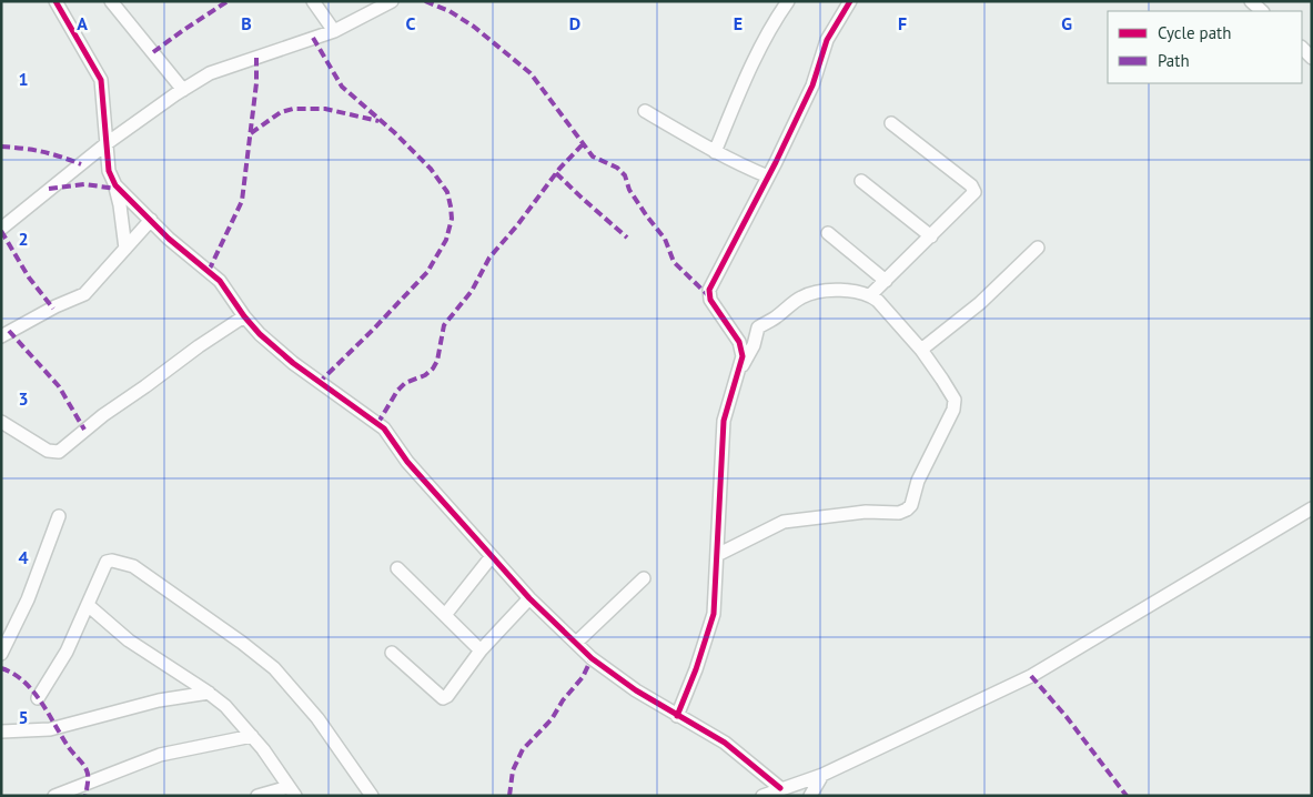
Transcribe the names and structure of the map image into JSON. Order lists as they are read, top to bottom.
{
  "legend": ["Cycle path", "Path"],
  "grid": {
    "columns": [
      "A",
      "B",
      "C",
      "D",
      "E",
      "F",
      "G"
    ],
    "rows": [
      "1",
      "2",
      "3",
      "4",
      "5"
    ]
  }
}
